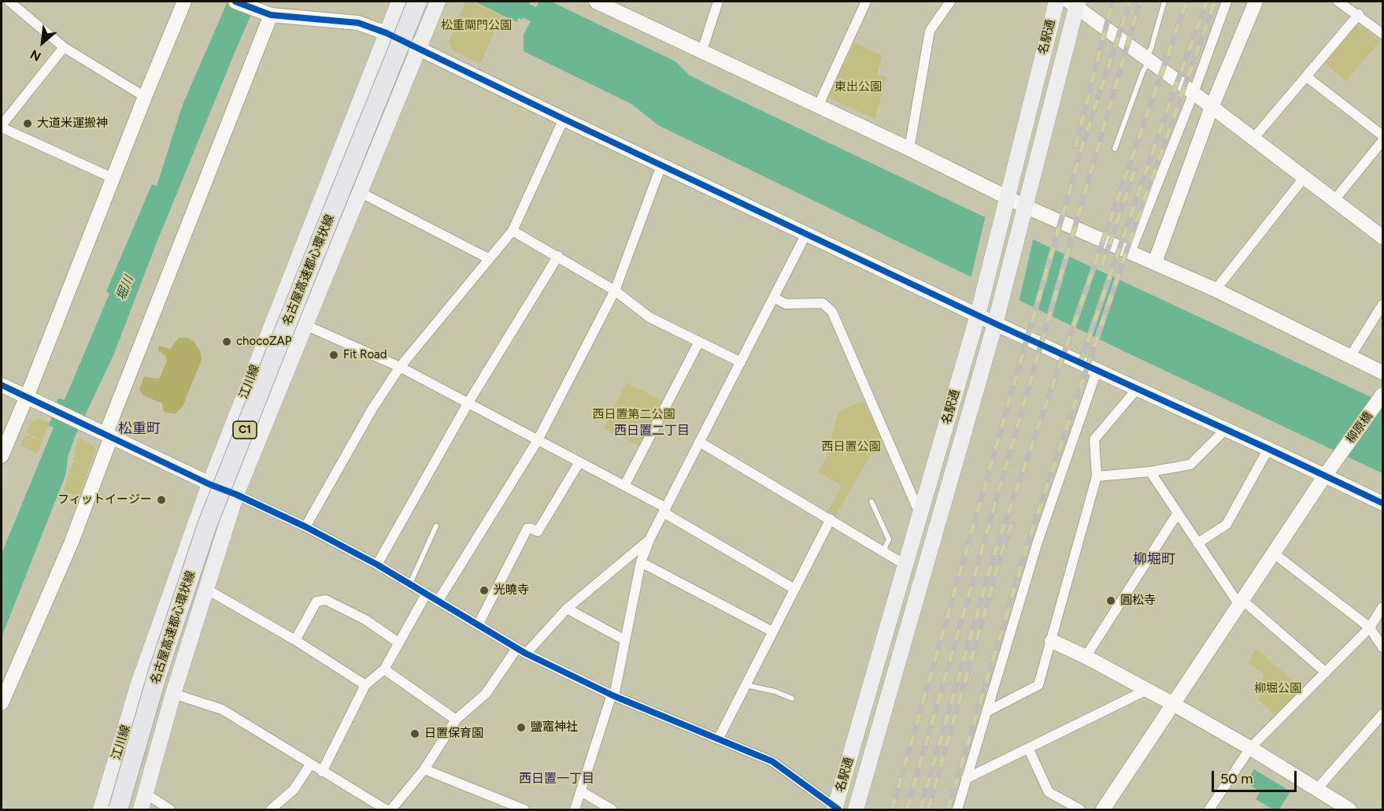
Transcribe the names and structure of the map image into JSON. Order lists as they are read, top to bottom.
{
  "streets": {
    "highway": ["名古屋高速都心環状線", "C1"],
    "main road": ["名駅通", "江川線"],
    "street": ["柳原橋"]
  },
  "districts": [
    "松重町",
    "西日置二丁目",
    "柳堀町",
    "西日置一丁目"
  ],
  "water": ["堀川"],
  "parks": [
    "松重閘門公園",
    "東出公園",
    "西日置第二公園",
    "西日置公園",
    "柳堀公園"
  ],
  "places": [
    "大道米運搬神",
    "chocoZAP",
    "Fit Road",
    "フィットイージー",
    "光曉寺",
    "圓松寺",
    "鹽竈神社",
    "日置保育園"
  ],
  "scale_bar": "50 m",
  "north": "bottom left"
}
